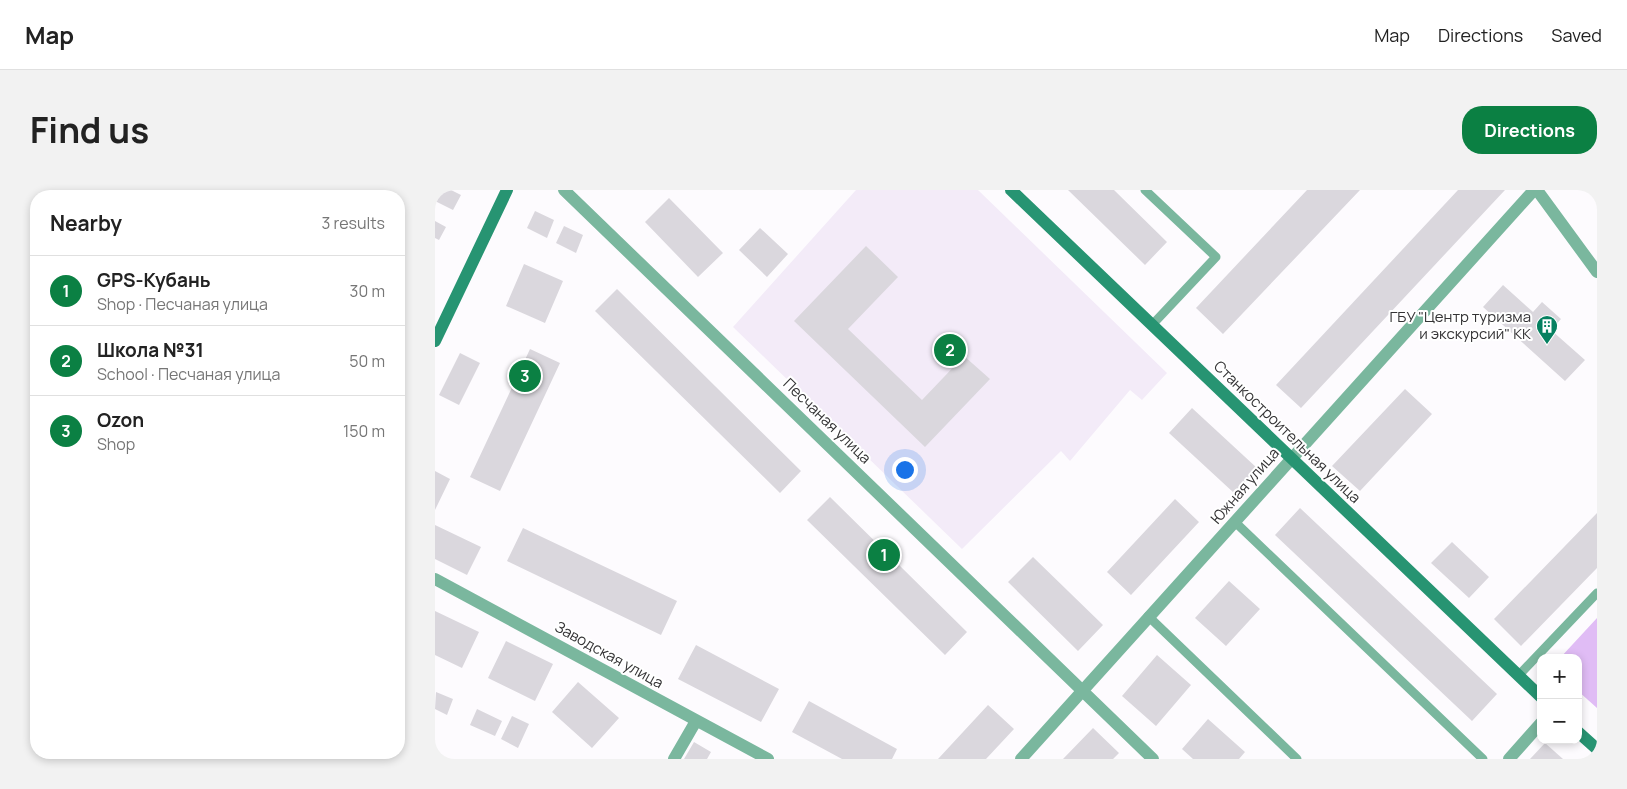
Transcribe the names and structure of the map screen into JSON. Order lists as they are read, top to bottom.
{
  "streets": {
    "street": [
      "Песчаная улица",
      "Станкостроительная улица",
      "Южная улица",
      "Заводская улица"
    ]
  },
  "crossings": [
    ["Песчаная улица", "Южная улица"],
    ["Станкостроительная улица", "Южная улица"]
  ],
  "places": {
    "building": ["ГБУ \"Центр туризма и экскурсий\" КК"]
  },
  "page": {
    "header": "Map",
    "nav": ["Map", "Directions", "Saved"],
    "title": "Find us",
    "buttons": "Directions",
    "heading": ["Nearby", "3 results"],
    "list": [
      {
        "mark": "1",
        "name": "GPS-Кубань",
        "note": "Shop · Песчаная улица",
        "value": "30 m"
      },
      {
        "mark": "2",
        "name": "Школа №31",
        "note": "School · Песчаная улица",
        "value": "50 m"
      },
      {
        "mark": "3",
        "name": "Ozon",
        "note": "Shop",
        "value": "150 m"
      }
    ],
    "pins": ["2", "3", "1"],
    "map_buttons": ["+", "−"]
  }
}
